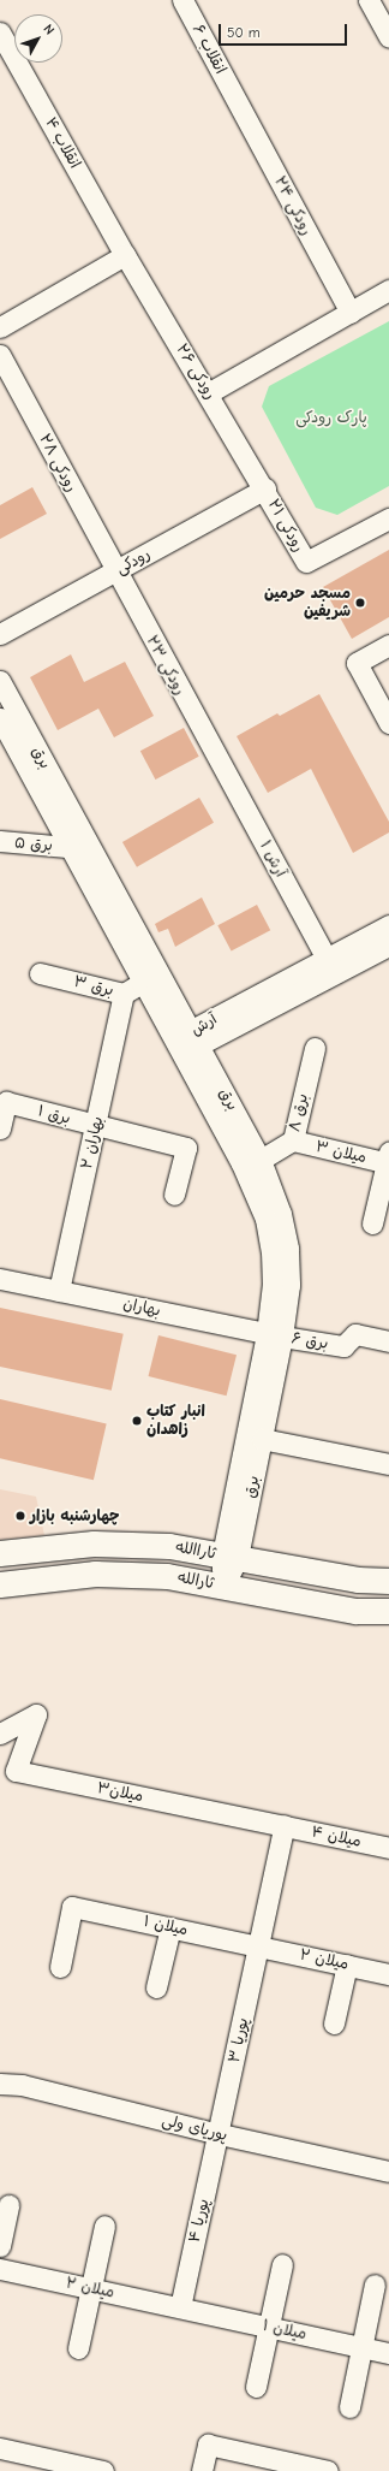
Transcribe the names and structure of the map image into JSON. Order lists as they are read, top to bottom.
{
  "streets": {
    "main road": ["ثاراالله", "ثارالله"],
    "street": [
      "انقلاب ۶",
      "انقلاب ۴",
      "رودکی ۲۴",
      "رودکی ۲۶",
      "رودکی ۲۸",
      "رودکی ۲۱",
      "رودکی",
      "رودکی ۲۳",
      "برق",
      "برق ۵",
      "آرش ۱",
      "برق ۳",
      "آرش",
      "برق ۸",
      "برق ۱",
      "بهاران ۲",
      "میلان ۳",
      "بهاران",
      "برق ۶",
      "میلان۳",
      "میلان ۴",
      "میلان ۱",
      "میلان ۲",
      "پوریا ۳",
      "پوریای ولی",
      "پوریا ۴"
    ]
  },
  "crossings": [
    ["انقلاب ۶", "رودکی ۲۴"],
    ["انقلاب ۴", "رودکی ۲۶"],
    ["رودکی ۲۶", "رودکی ۲۱"],
    ["رودکی ۲۶", "رودکی"],
    ["رودکی ۲۸", "رودکی"],
    ["رودکی ۲۸", "رودکی ۲۳"],
    ["رودکی ۲۱", "رودکی"],
    ["رودکی", "رودکی ۲۳"],
    ["رودکی ۲۳", "آرش ۱"],
    ["برق", "برق ۵"],
    ["برق", "برق ۳"],
    ["برق", "آرش"],
    ["برق", "برق ۸"],
    ["برق", "بهاران"],
    ["برق", "برق ۶"],
    ["برق", "ثاراالله"],
    ["آرش ۱", "آرش"],
    ["برق ۳", "بهاران ۲"],
    ["برق ۸", "میلان ۳"],
    ["برق ۱", "بهاران ۲"],
    ["بهاران ۲", "بهاران"],
    ["بهاران", "برق ۶"],
    ["میلان۳", "میلان ۴"],
    ["میلان۳", "پوریا ۳"],
    ["میلان ۴", "پوریا ۳"],
    ["میلان ۱", "میلان ۲"],
    ["میلان ۱", "پوریا ۳"],
    ["میلان ۱", "پوریا ۴"],
    ["میلان ۲", "پوریا ۳"],
    ["میلان ۲", "پوریا ۴"],
    ["پوریا ۳", "پوریای ولی"],
    ["پوریا ۳", "پوریا ۴"],
    ["پوریای ولی", "پوریا ۴"]
  ],
  "parks": ["پارک رودکی"],
  "places": ["مسجد حرمین شریفین", "انبار کتاب زاهدان", "چهارشنبه بازار"],
  "scale_bar": "50 m",
  "north": "top right"
}
